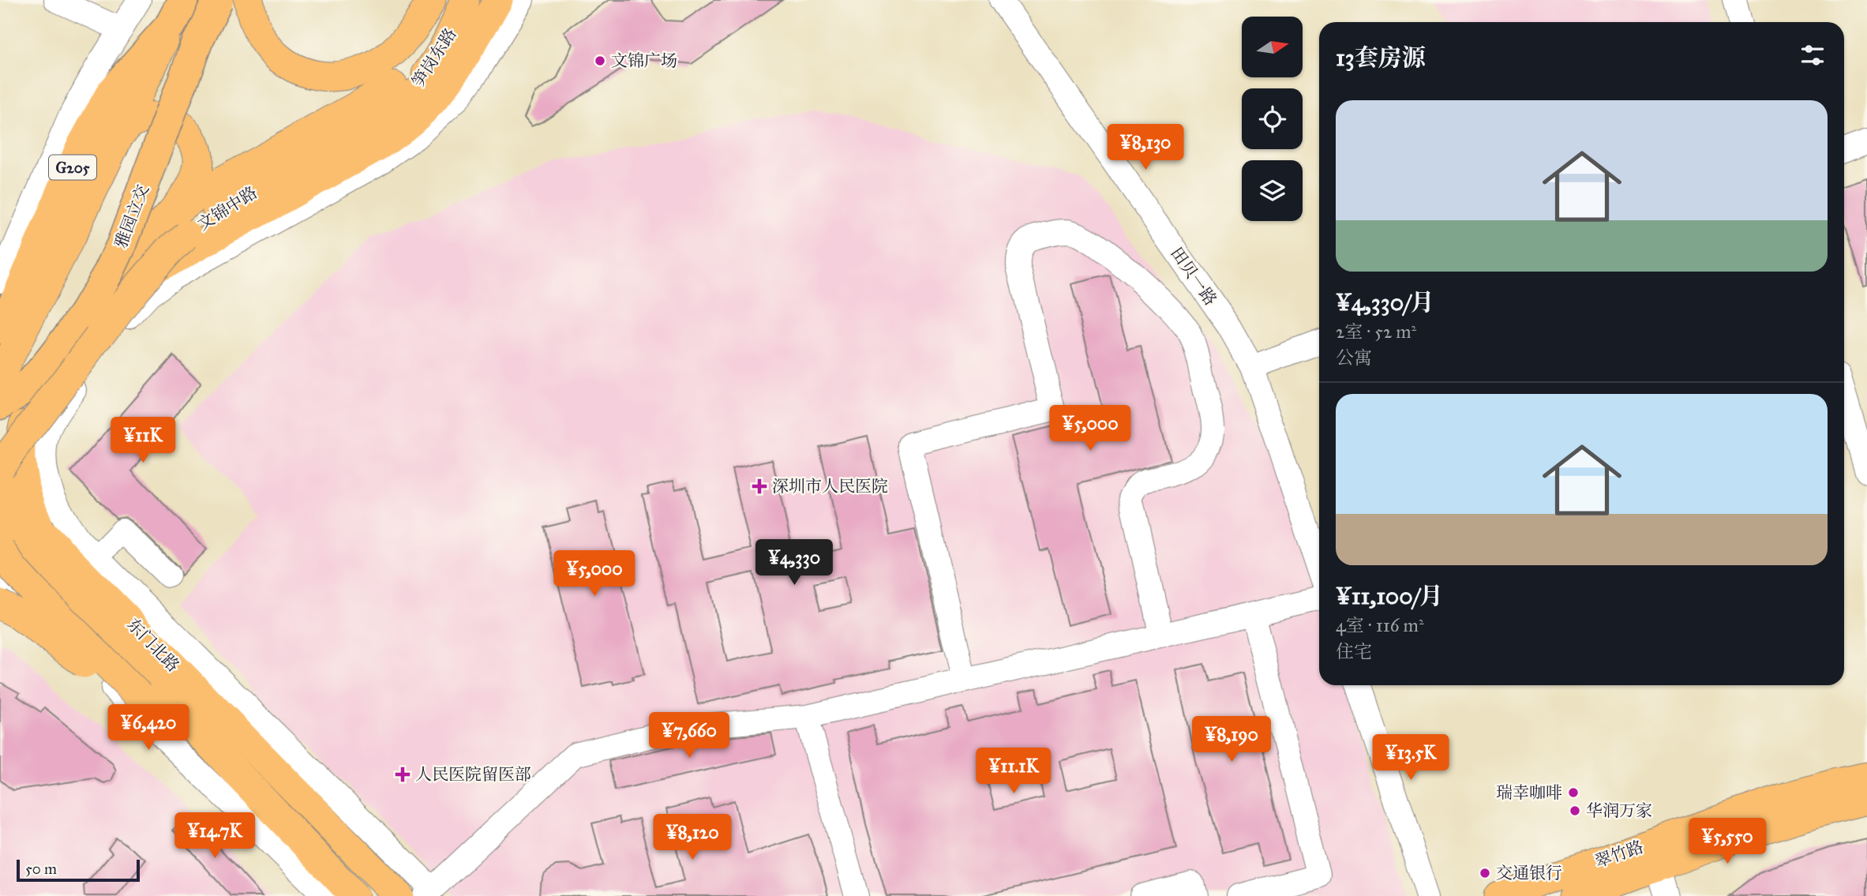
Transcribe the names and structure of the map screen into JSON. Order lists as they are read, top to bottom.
{
  "streets": {
    "highway": ["G205", "雅园立交"],
    "main road": [
      "笋岗东路",
      "文锦中路",
      "东门北路",
      "翠竹路"
    ],
    "street": ["田贝一路"]
  },
  "crossings": [
    ["笋岗东路", "文锦中路"]
  ],
  "places": {
    "other": [
      "文锦广场",
      "瑞幸咖啡",
      "华润万家",
      "交通银行"
    ],
    "health": ["深圳市人民医院", "人民医院留医部"]
  },
  "scale_bar": "50 m",
  "north": "right",
  "page": {
    "heading": "13套房源",
    "list": [
      {
        "name": "¥4,330/月",
        "note": "2室 · 52 m² · 公寓"
      },
      {
        "name": "¥11,100/月",
        "note": "4室 · 116 m² · 住宅"
      }
    ],
    "price": [
      "¥8,130",
      "¥5,000",
      "¥11K",
      "¥4,330",
      "¥5,000",
      "¥6,420",
      "¥7,660",
      "¥8,190",
      "¥13.5K",
      "¥11.1K",
      "¥14.7K",
      "¥8,120",
      "¥5,550"
    ],
    "scale": "50 m"
  }
}
